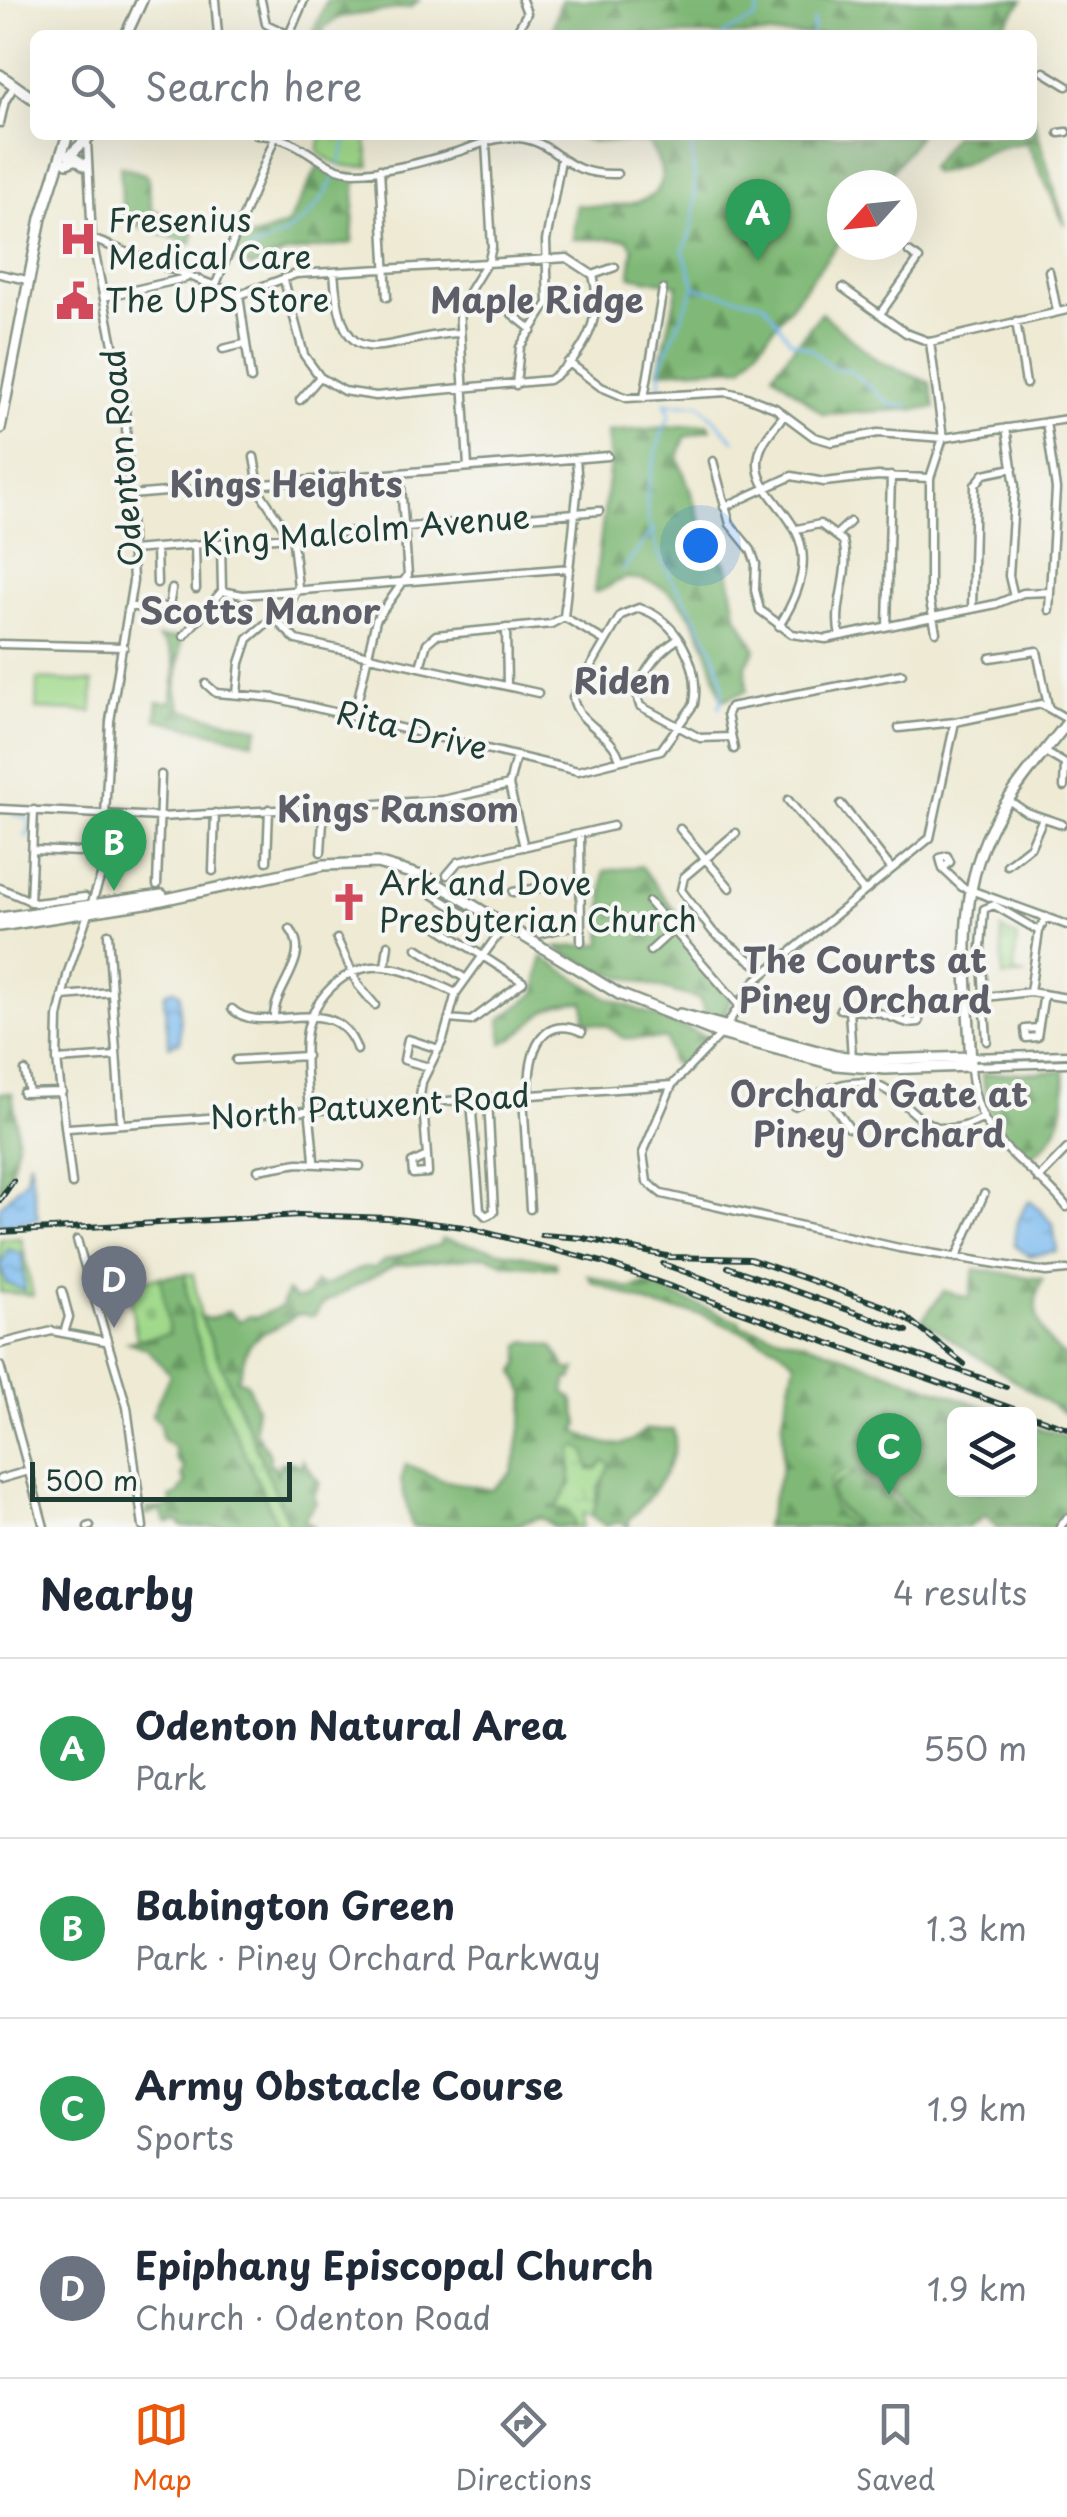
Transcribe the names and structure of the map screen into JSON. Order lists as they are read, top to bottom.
{
  "streets": {
    "street": [
      "Odenton Road",
      "King Malcolm Avenue",
      "Rita Drive",
      "North Patuxent Road"
    ]
  },
  "crossings": [
    ["Odenton Road", "King Malcolm Avenue"],
    ["Odenton Road", "North Patuxent Road"]
  ],
  "districts": [
    "Maple Ridge",
    "Kings Heights",
    "Scotts Manor",
    "Riden",
    "Kings Ransom",
    "The Courts at Piney Orchard",
    "Orchard Gate at Piney Orchard"
  ],
  "places": {
    "hospital": ["Fresenius Medical Care"],
    "public building": ["The UPS Store"],
    "church": ["Ark and Dove Presbyterian Church"]
  },
  "scale_bar": "500 m",
  "north": "bottom left",
  "page": {
    "search": "Search here",
    "pins": [
      "A",
      "B",
      "D",
      "C"
    ],
    "scale": "500 m",
    "heading": ["Nearby", "4 results"],
    "list": [
      {
        "mark": "A",
        "name": "Odenton Natural Area",
        "note": "Park",
        "value": "550 m"
      },
      {
        "mark": "B",
        "name": "Babington Green",
        "note": "Park · Piney Orchard Parkway",
        "value": "1.3 km"
      },
      {
        "mark": "C",
        "name": "Army Obstacle Course",
        "note": "Sports",
        "value": "1.9 km"
      },
      {
        "mark": "D",
        "name": "Epiphany Episcopal Church",
        "note": "Church · Odenton Road",
        "value": "1.9 km"
      }
    ],
    "nav": ["Map", "Directions", "Saved"]
  }
}
